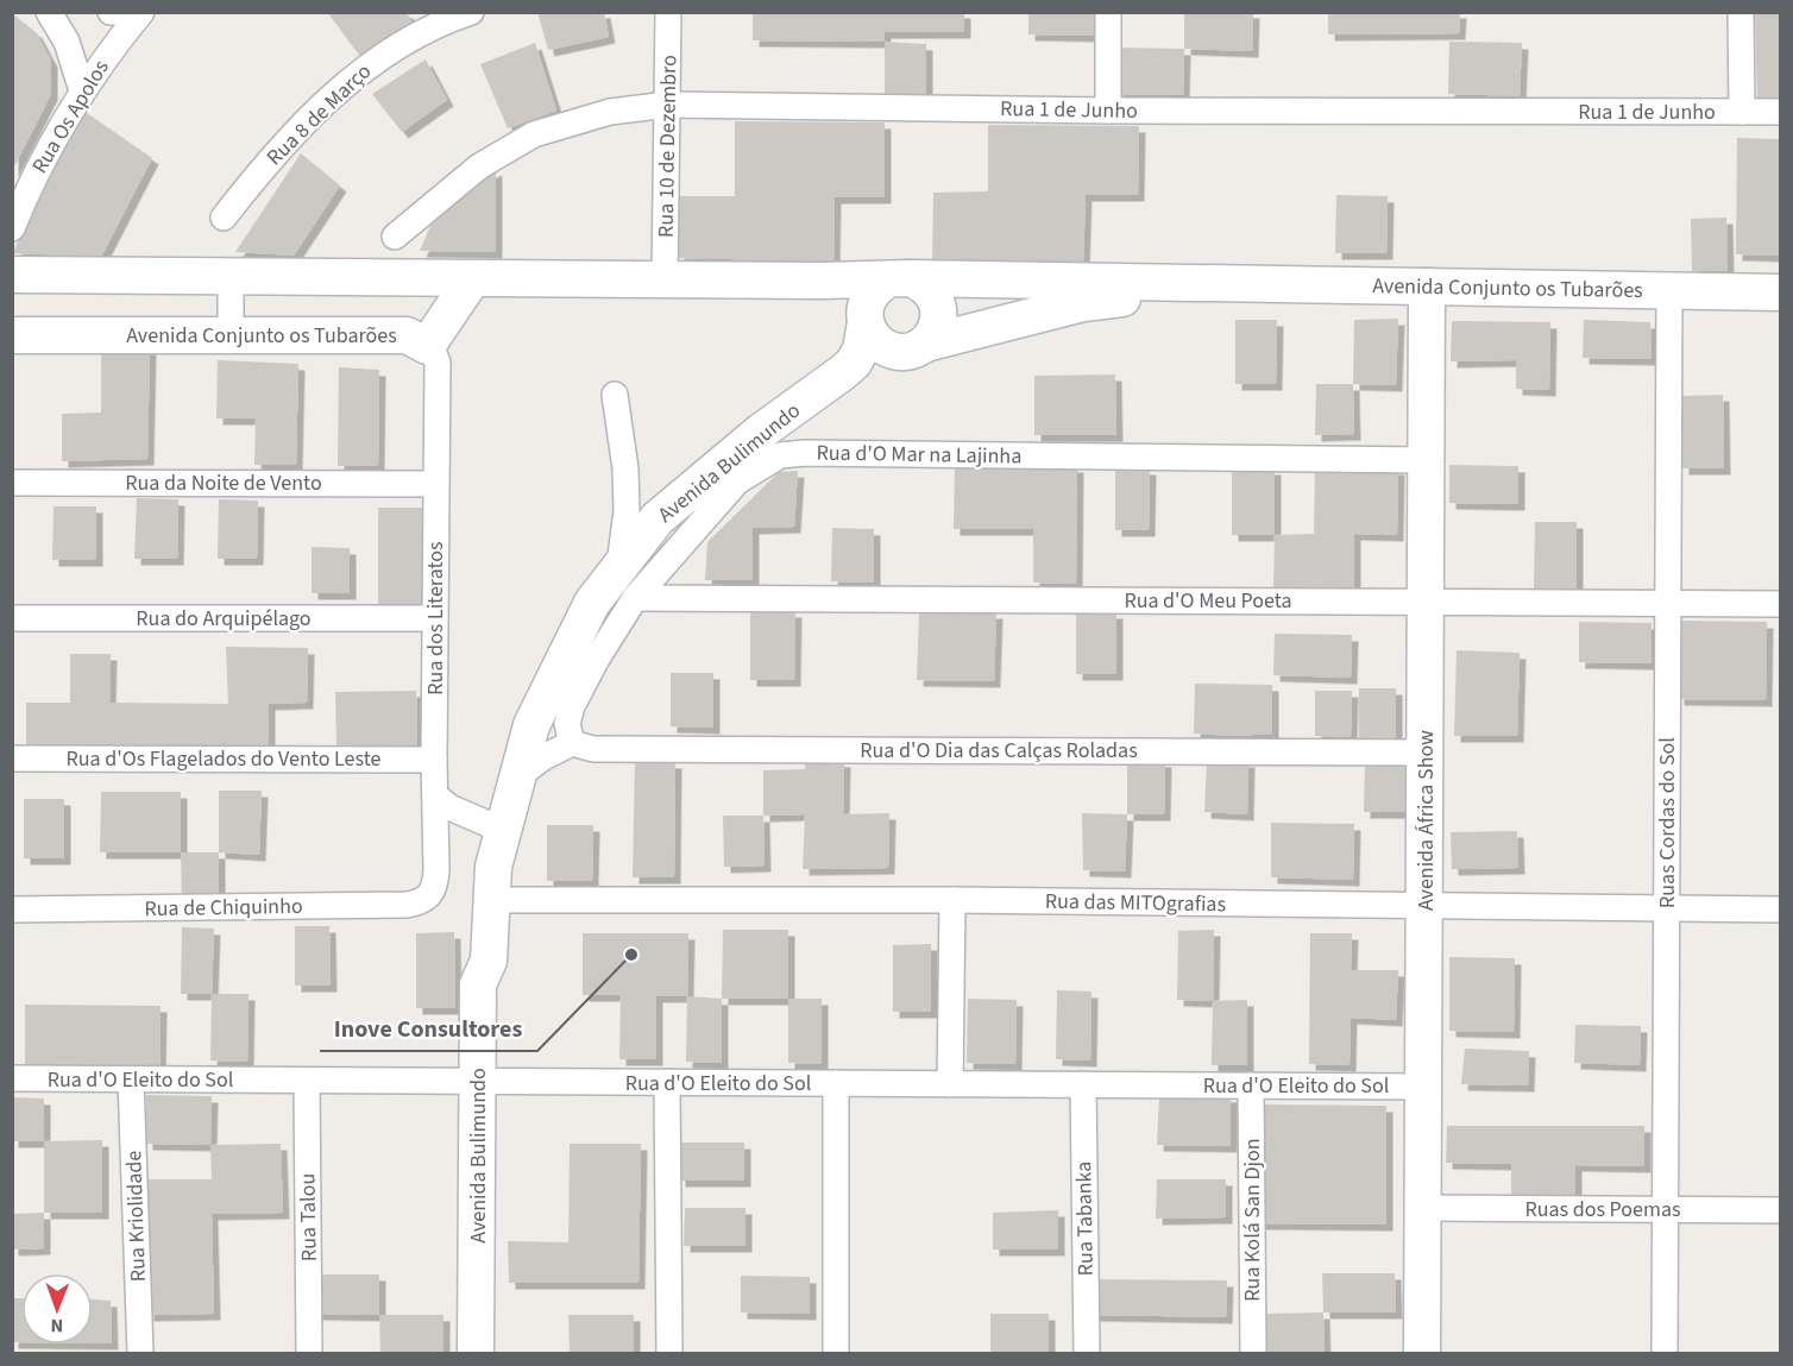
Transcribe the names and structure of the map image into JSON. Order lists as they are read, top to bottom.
{
  "streets": {
    "street": [
      "Rua 1 de Junho",
      "Rua 8 de Março",
      "Rua Os Apolos",
      "Rua 10 de Dezembro",
      "Avenida Conjunto os Tubarões",
      "Rua d'O Mar na Lajinha",
      "Avenida Bulimundo",
      "Rua da Noite de Vento",
      "Rua d'O Meu Poeta",
      "Rua do Arquipélago",
      "Rua dos Literatos",
      "Rua d'O Dia das Calças Roladas",
      "Rua d'Os Flagelados do Vento Leste",
      "Avenida África Show",
      "Ruas Cordas do Sol",
      "Rua das MITOgrafias",
      "Rua de Chiquinho",
      "Rua d'O Eleito do Sol",
      "Ruas dos Poemas",
      "Rua Kriolidade",
      "Rua Talou",
      "Rua Tabanka",
      "Rua Kolá San Djon"
    ]
  },
  "crossings": [
    ["Rua 1 de Junho", "Rua 10 de Dezembro"],
    ["Avenida Conjunto os Tubarões", "Rua dos Literatos"],
    ["Avenida Conjunto os Tubarões", "Avenida África Show"],
    ["Avenida Conjunto os Tubarões", "Ruas Cordas do Sol"],
    ["Rua d'O Mar na Lajinha", "Rua d'O Meu Poeta"],
    ["Rua d'O Mar na Lajinha", "Rua d'O Dia das Calças Roladas"],
    ["Rua d'O Mar na Lajinha", "Avenida África Show"],
    ["Avenida Bulimundo", "Rua das MITOgrafias"],
    ["Avenida Bulimundo", "Rua d'O Eleito do Sol"],
    ["Rua da Noite de Vento", "Rua dos Literatos"],
    ["Rua d'O Meu Poeta", "Avenida África Show"],
    ["Rua d'O Meu Poeta", "Ruas Cordas do Sol"],
    ["Rua do Arquipélago", "Rua dos Literatos"],
    ["Rua dos Literatos", "Rua d'Os Flagelados do Vento Leste"],
    ["Rua dos Literatos", "Rua de Chiquinho"],
    ["Rua d'O Dia das Calças Roladas", "Avenida África Show"],
    ["Avenida África Show", "Rua das MITOgrafias"],
    ["Avenida África Show", "Rua d'O Eleito do Sol"],
    ["Avenida África Show", "Ruas dos Poemas"],
    ["Ruas Cordas do Sol", "Rua das MITOgrafias"],
    ["Ruas Cordas do Sol", "Ruas dos Poemas"],
    ["Rua d'O Eleito do Sol", "Rua Kriolidade"],
    ["Rua d'O Eleito do Sol", "Rua Talou"],
    ["Rua d'O Eleito do Sol", "Rua Tabanka"],
    ["Rua d'O Eleito do Sol", "Rua Kolá San Djon"]
  ],
  "places": ["Inove Consultores"],
  "north": "bottom"
}
